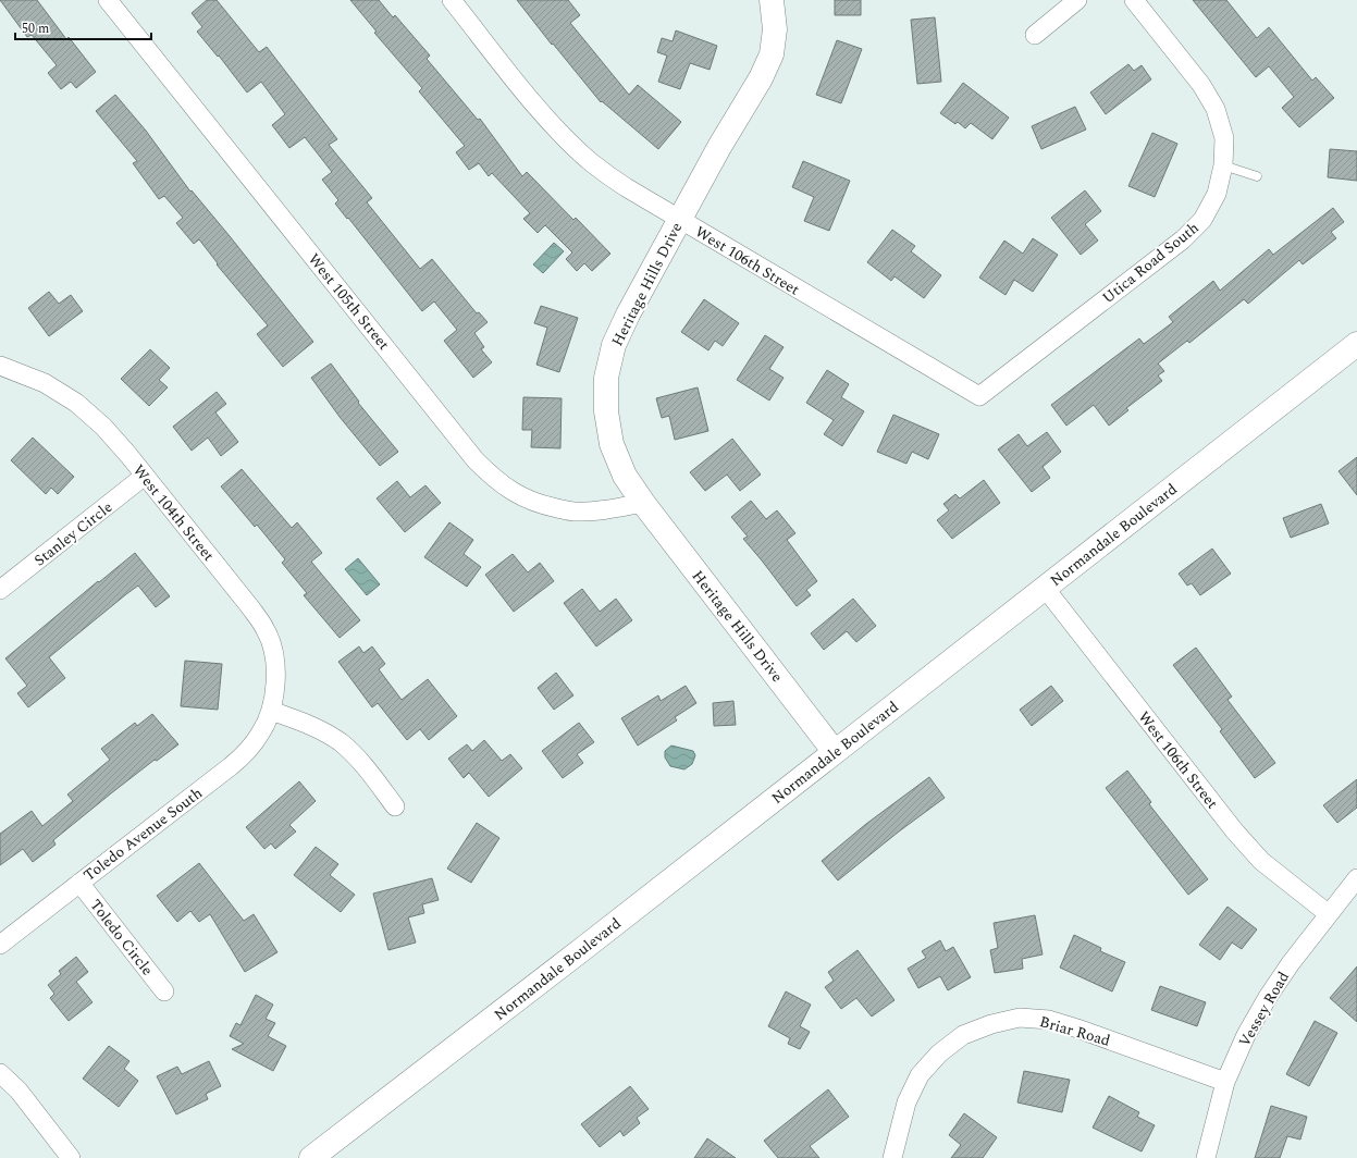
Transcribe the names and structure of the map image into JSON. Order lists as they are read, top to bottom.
{
  "streets": {
    "main road": ["Heritage Hills Drive", "Normandale Boulevard"],
    "street": [
      "West 106th Street",
      "Utica Road South",
      "West 105th Street",
      "West 104th Street",
      "Stanley Circle",
      "Toledo Avenue South",
      "Toledo Circle",
      "Vessey Road",
      "Briar Road"
    ]
  },
  "crossings": [
    ["West 106th Street", "Utica Road South"],
    ["West 106th Street", "Heritage Hills Drive"],
    ["West 106th Street", "Normandale Boulevard"],
    ["West 106th Street", "Vessey Road"],
    ["Heritage Hills Drive", "West 105th Street"],
    ["Heritage Hills Drive", "Normandale Boulevard"],
    ["West 104th Street", "Stanley Circle"],
    ["West 104th Street", "Toledo Avenue South"],
    ["Toledo Avenue South", "Toledo Circle"],
    ["Vessey Road", "Briar Road"]
  ],
  "scale_bar": "50 m"
}
